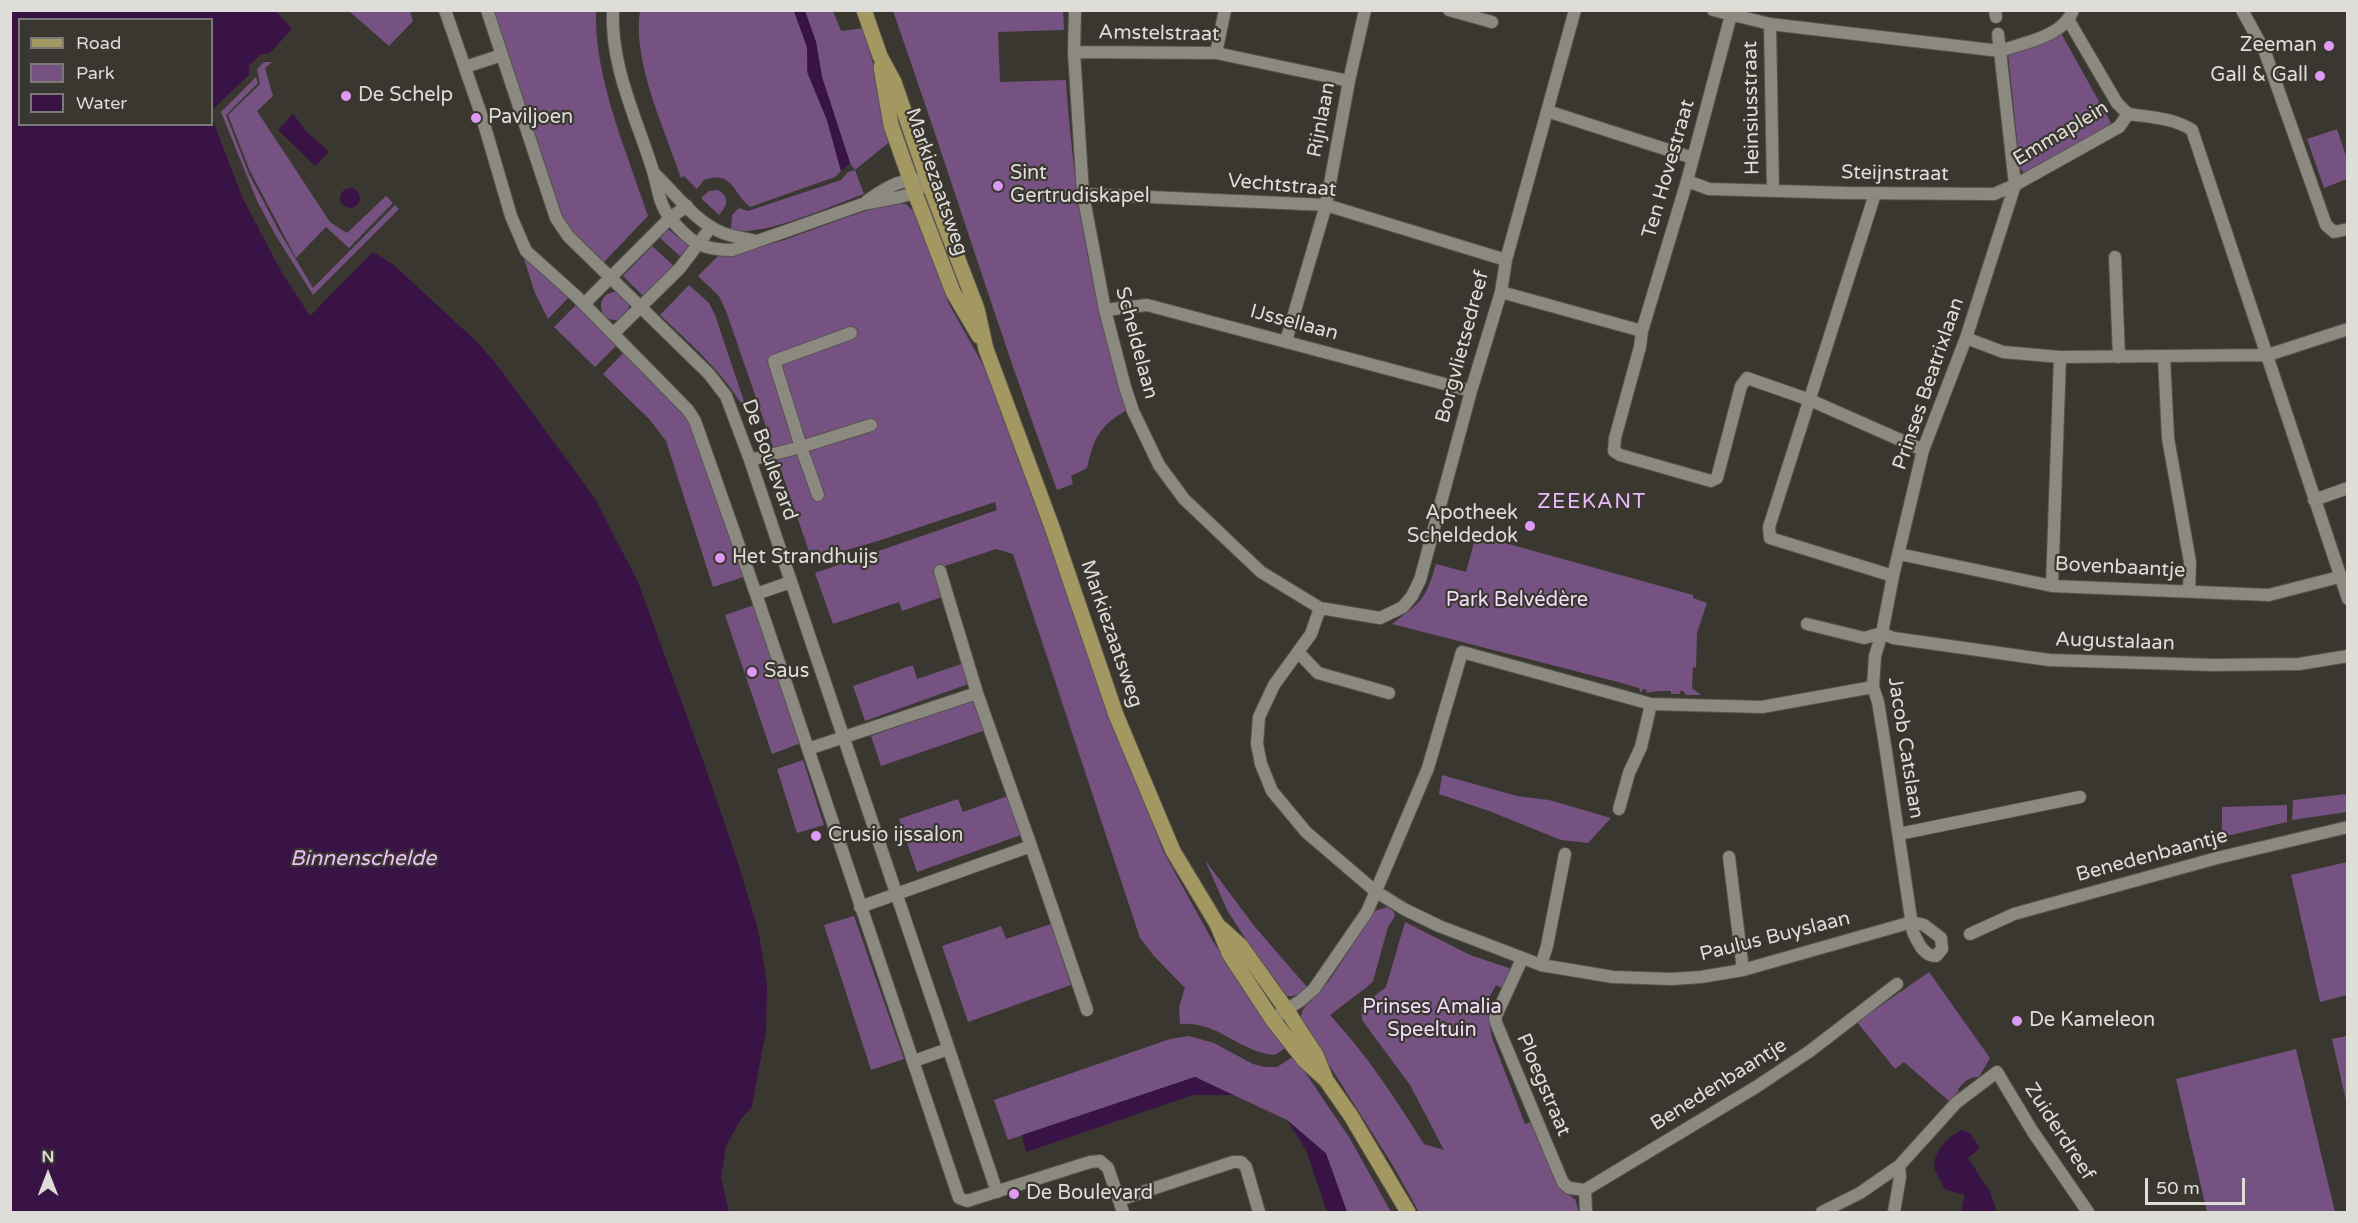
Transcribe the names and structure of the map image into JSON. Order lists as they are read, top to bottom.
{
  "streets": {
    "main road": ["Markiezaatsweg"],
    "street": [
      "Amstelstraat",
      "Heinsiusstraat",
      "Rijnlaan",
      "Emmaplein",
      "Ten Hovestraat",
      "Steijnstraat",
      "Vechtstraat",
      "IJssellaan",
      "Scheldelaan",
      "Borgvlietsedreef",
      "Prinses Beatrixlaan",
      "De Boulevard",
      "Bovenbaantje",
      "Augustalaan",
      "Jacob Catslaan",
      "Benedenbaantje",
      "Paulus Buyslaan",
      "Ploegstraat",
      "Zuiderdreef"
    ]
  },
  "crossings": [
    ["Amstelstraat", "Rijnlaan"],
    ["Amstelstraat", "Scheldelaan"],
    ["Heinsiusstraat", "Steijnstraat"],
    ["Rijnlaan", "Vechtstraat"],
    ["Rijnlaan", "IJssellaan"],
    ["Emmaplein", "Steijnstraat"],
    ["Emmaplein", "Prinses Beatrixlaan"],
    ["Ten Hovestraat", "Steijnstraat"],
    ["Steijnstraat", "Prinses Beatrixlaan"],
    ["Vechtstraat", "Scheldelaan"],
    ["Vechtstraat", "Borgvlietsedreef"],
    ["IJssellaan", "Scheldelaan"],
    ["IJssellaan", "Borgvlietsedreef"],
    ["Scheldelaan", "Borgvlietsedreef"],
    ["Scheldelaan", "Paulus Buyslaan"],
    ["Borgvlietsedreef", "Paulus Buyslaan"],
    ["Prinses Beatrixlaan", "Bovenbaantje"],
    ["Prinses Beatrixlaan", "Augustalaan"],
    ["Prinses Beatrixlaan", "Jacob Catslaan"],
    ["Augustalaan", "Jacob Catslaan"],
    ["Jacob Catslaan", "Paulus Buyslaan"],
    ["Benedenbaantje", "Ploegstraat"],
    ["Paulus Buyslaan", "Ploegstraat"]
  ],
  "districts": ["ZEEKANT"],
  "water": ["Binnenschelde"],
  "parks": ["Park Belvédère", "Prinses Amalia Speeltuin"],
  "places": [
    "Zeeman",
    "Gall & Gall",
    "De Schelp",
    "Paviljoen",
    "Sint Gertrudiskapel",
    "Apotheek Scheldedok",
    "Het Strandhuijs",
    "Saus",
    "Crusio ijssalon",
    "De Kameleon",
    "De Boulevard"
  ],
  "legend": ["Road", "Park", "Water"],
  "scale_bar": "50 m",
  "north": "top"
}
